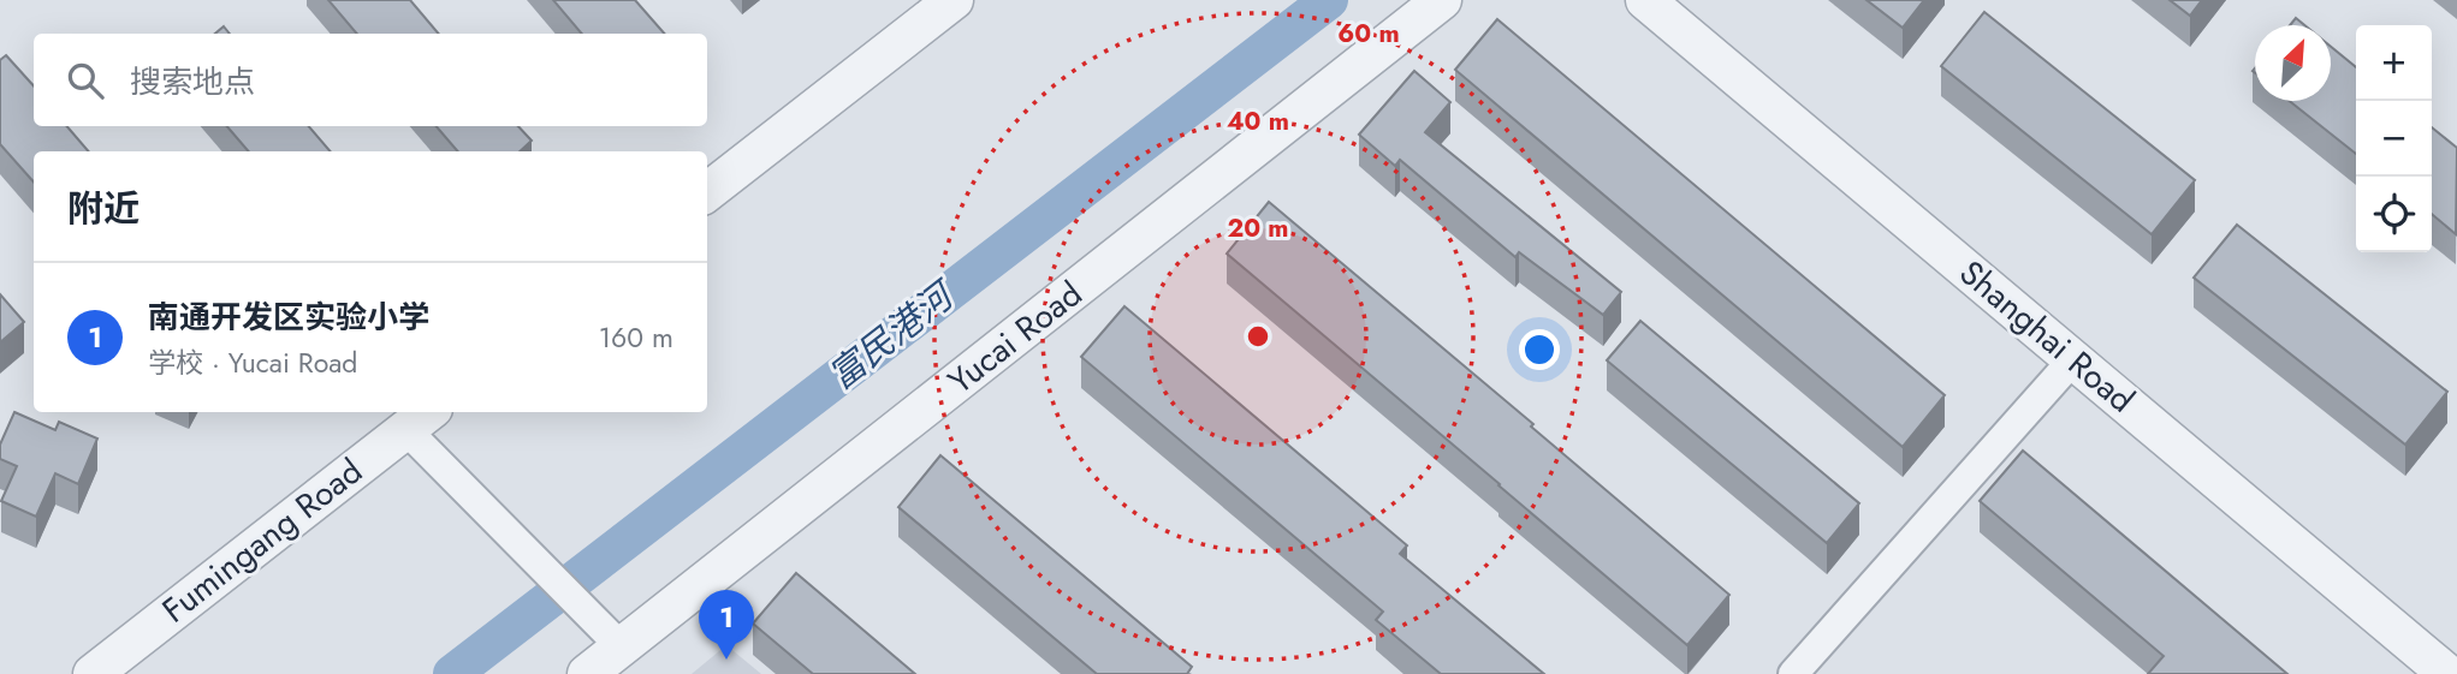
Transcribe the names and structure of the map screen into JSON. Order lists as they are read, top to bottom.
{
  "streets": {
    "street": ["Shanghai Road", "Yucai Road", "Fumingang Road"]
  },
  "water": ["富民港河"],
  "north": "top right",
  "page": {
    "map_buttons": ["+", "−"],
    "search": "搜索地点",
    "heading": "附近",
    "list": [
      {
        "mark": "1",
        "name": "南通开发区实验小学",
        "note": "学校 · Yucai Road",
        "value": "160 m"
      }
    ],
    "pins": "1"
  },
  "rings": ["60 m", "40 m", "20 m"]
}
